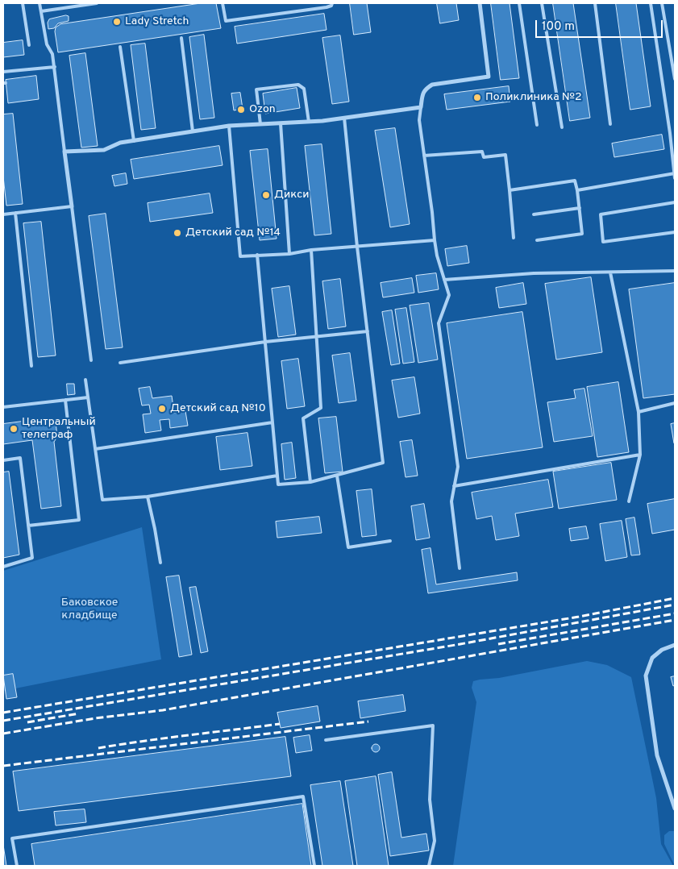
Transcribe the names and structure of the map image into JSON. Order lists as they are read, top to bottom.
{
  "parks": ["Баковское кладбище"],
  "places": [
    "Lady Stretch",
    "Поликлиника №2",
    "Ozon",
    "Дикси",
    "Детский сад №14",
    "Детский сад №10",
    "Центральный телеграф"
  ],
  "scale_bar": "100 m"
}
